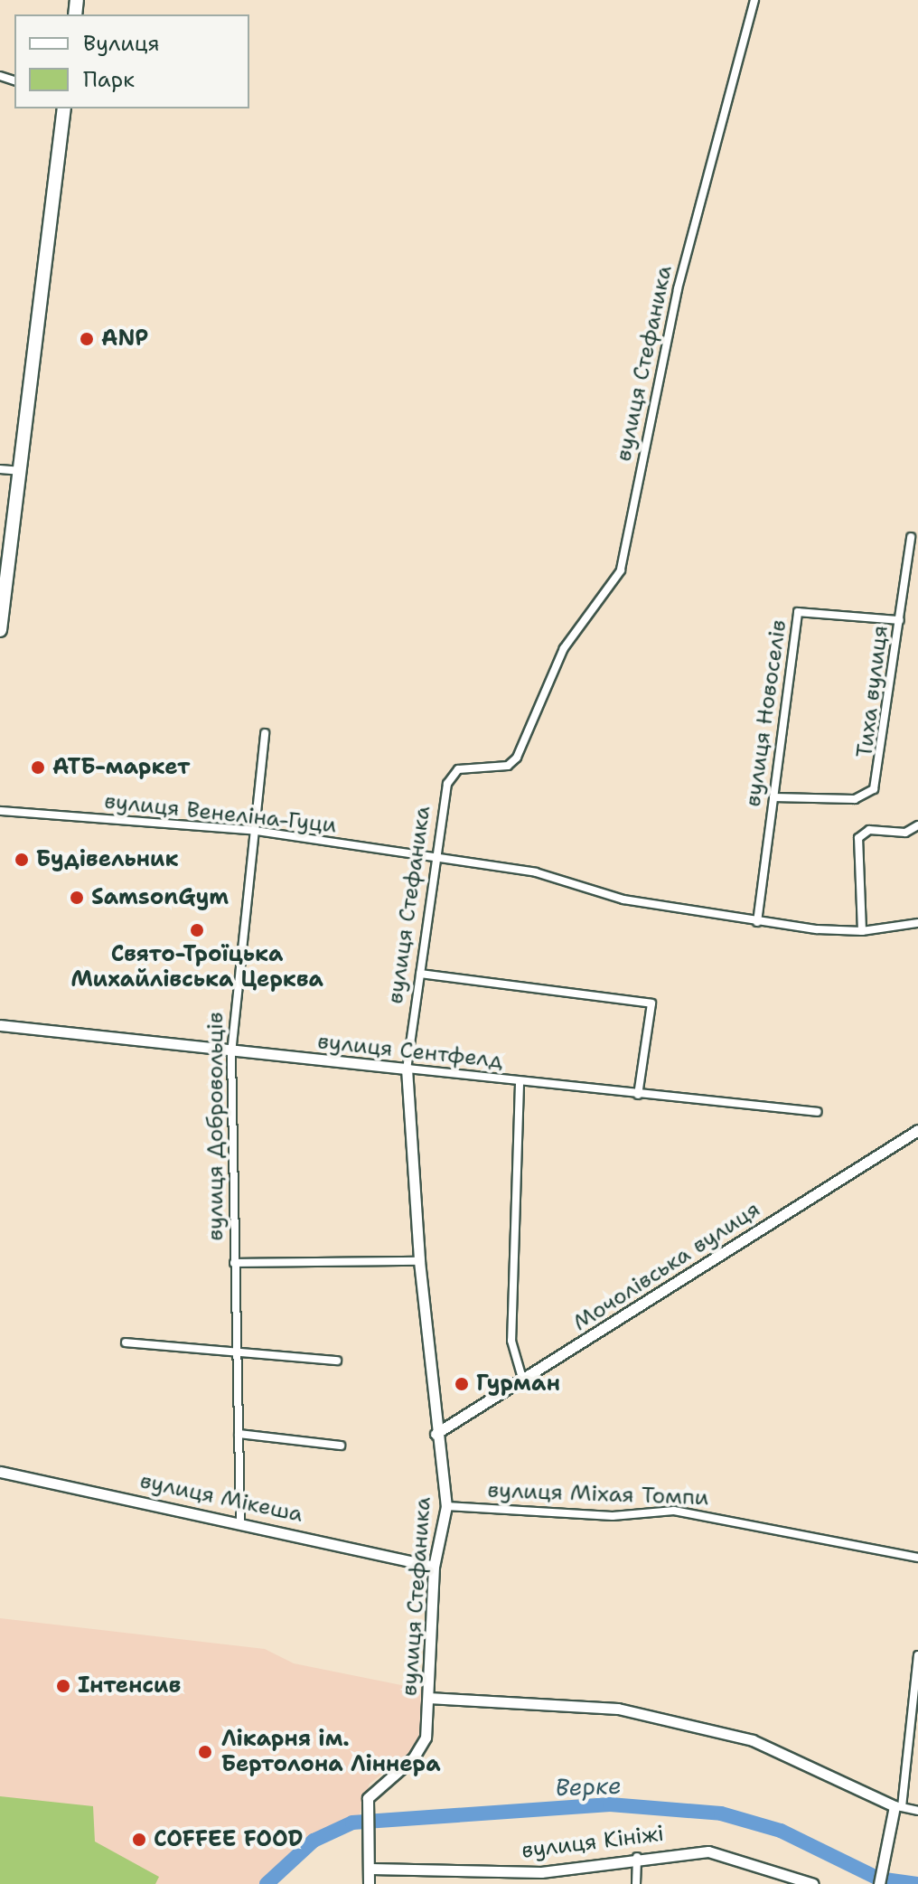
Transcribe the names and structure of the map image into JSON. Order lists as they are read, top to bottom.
{
  "streets": {
    "street": [
      "вулиця Стефаника",
      "Тиха вулиця",
      "вулиця Новоселів",
      "вулиця Венеліна-Гуци",
      "вулиця Сентфелд",
      "вулиця Добровольців",
      "Мочолівська вулиця",
      "вулиця Міхая Томпи",
      "вулиця Мікеша",
      "вулиця Кініжі"
    ]
  },
  "crossings": [
    ["вулиця Стефаника", "вулиця Венеліна-Гуци"],
    ["вулиця Стефаника", "вулиця Сентфелд"],
    ["вулиця Стефаника", "Мочолівська вулиця"],
    ["вулиця Стефаника", "вулиця Міхая Томпи"],
    ["вулиця Стефаника", "вулиця Мікеша"],
    ["вулиця Стефаника", "вулиця Кініжі"],
    ["Тиха вулиця", "вулиця Новоселів"],
    ["вулиця Новоселів", "вулиця Венеліна-Гуци"],
    ["вулиця Венеліна-Гуци", "вулиця Добровольців"],
    ["вулиця Сентфелд", "вулиця Добровольців"],
    ["вулиця Добровольців", "вулиця Мікеша"]
  ],
  "water": ["Верке"],
  "places": [
    "ANP",
    "АТБ-маркет",
    "Будівельник",
    "SamsonGym",
    "Свято-Троїцька Михайлівська Церква",
    "Гурман",
    "Інтенсив",
    "Лікарня ім. Бертолона Ліннера",
    "COFFEE FOOD"
  ],
  "legend": ["Вулиця", "Парк"]
}
